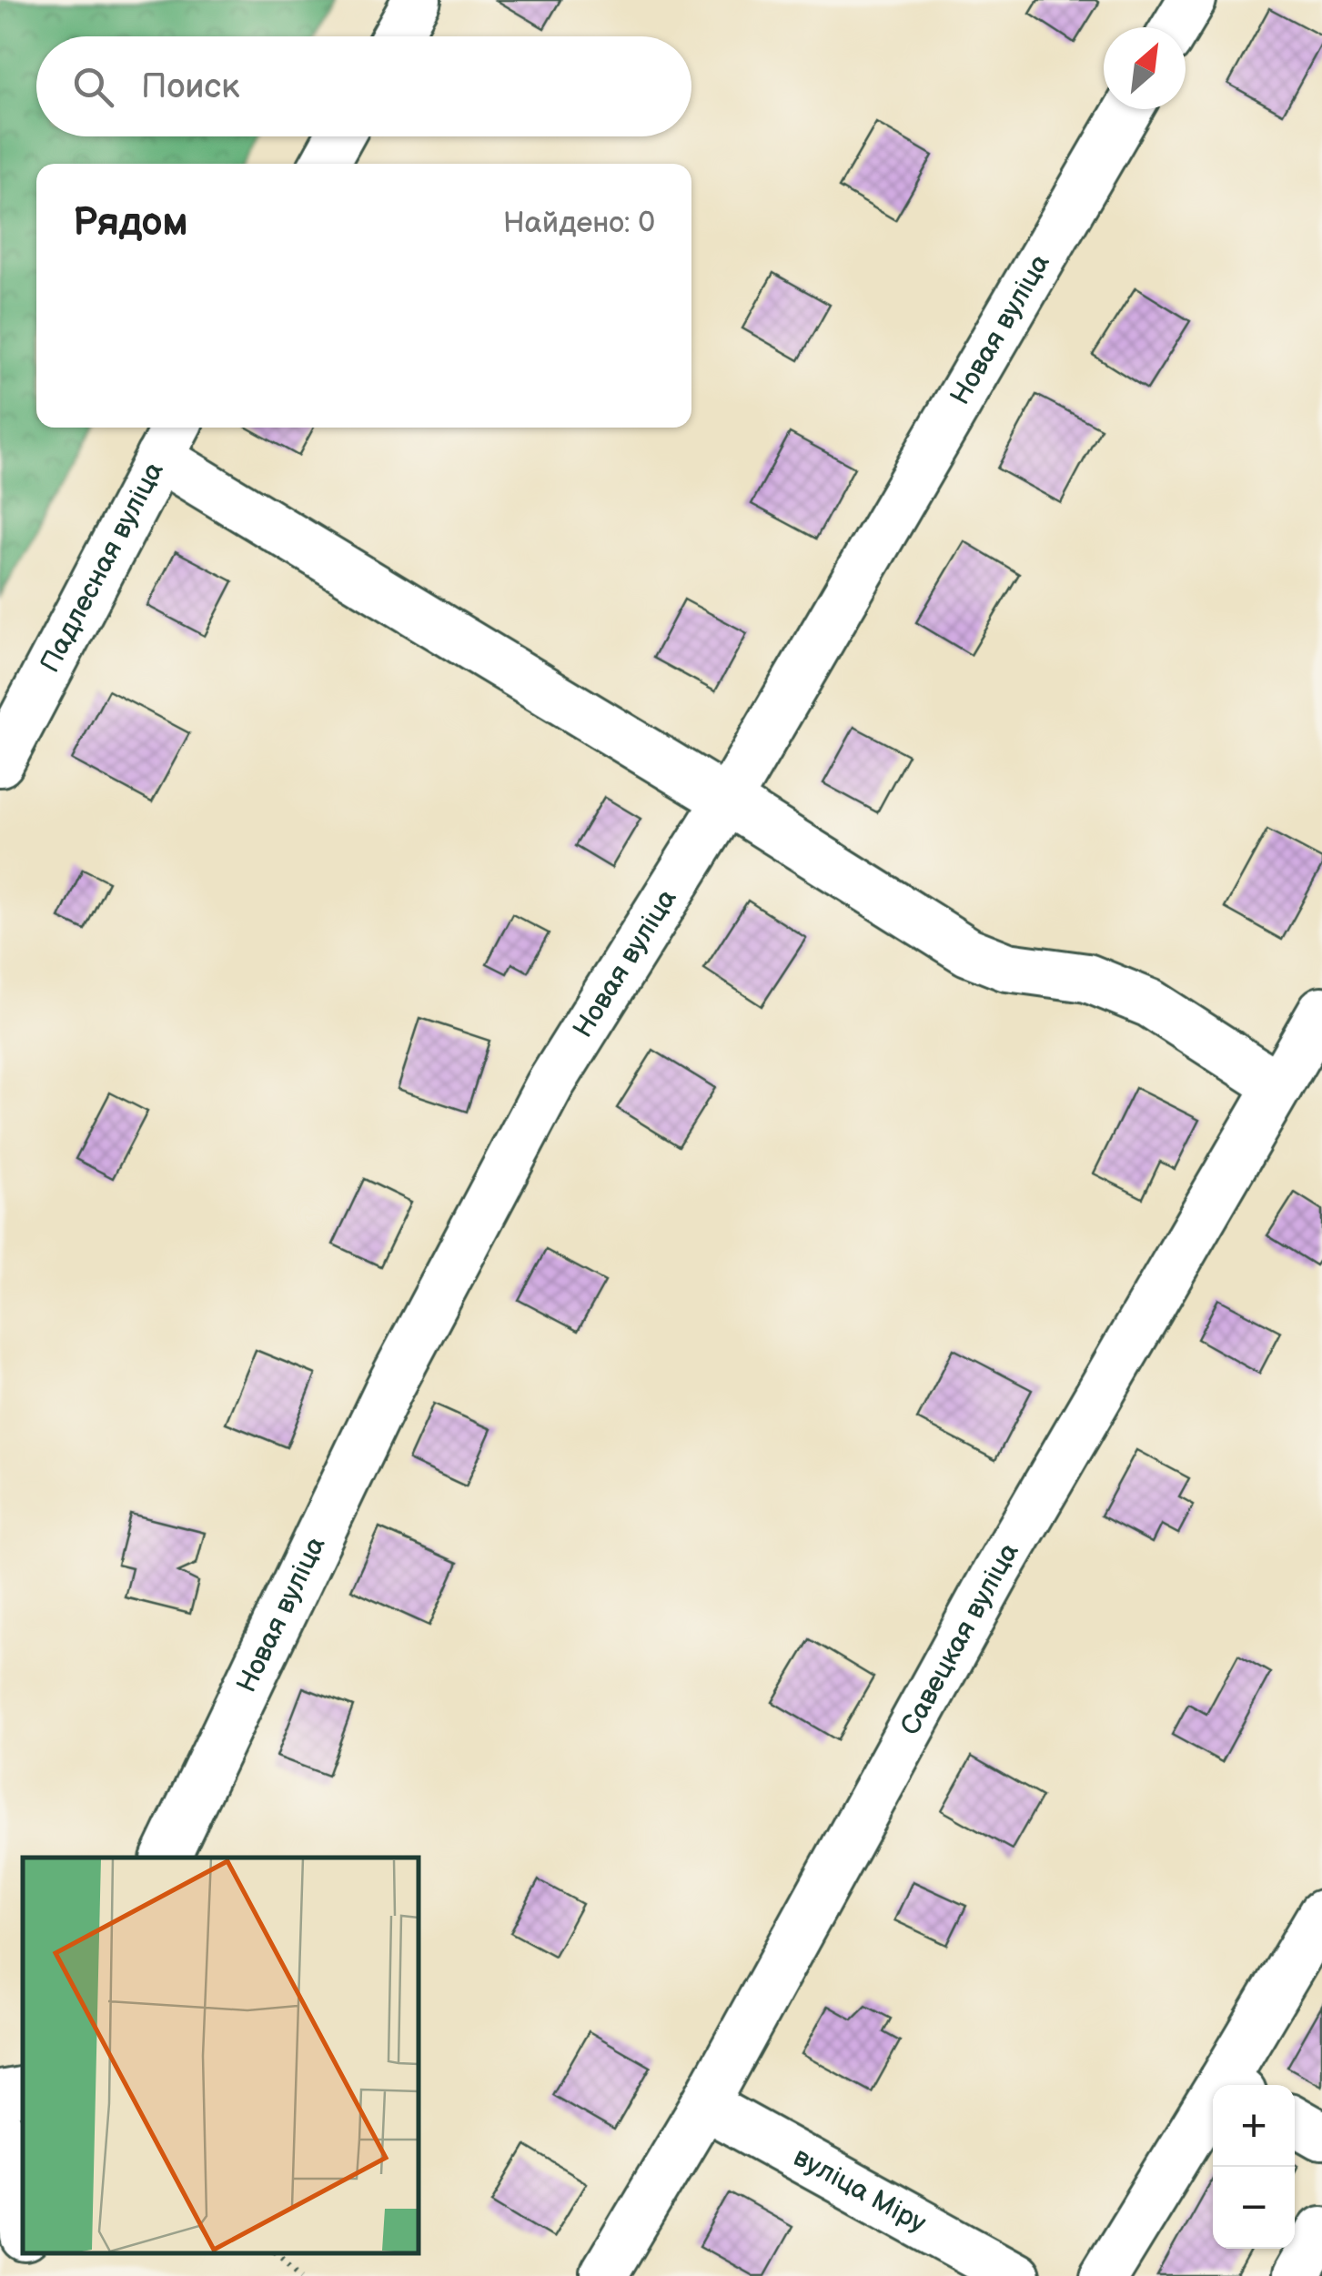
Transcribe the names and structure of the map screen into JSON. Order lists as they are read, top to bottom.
{
  "streets": {
    "street": [
      "Новая вуліца",
      "Падлесная вуліца",
      "Савецкая вуліца",
      "вуліца Міру"
    ]
  },
  "crossings": [
    ["Савецкая вуліца", "вуліца Міру"]
  ],
  "north": "top right",
  "page": {
    "search": "Поиск",
    "heading": ["Рядом", "Найдено: 0"],
    "map_buttons": ["+", "−"]
  }
}
